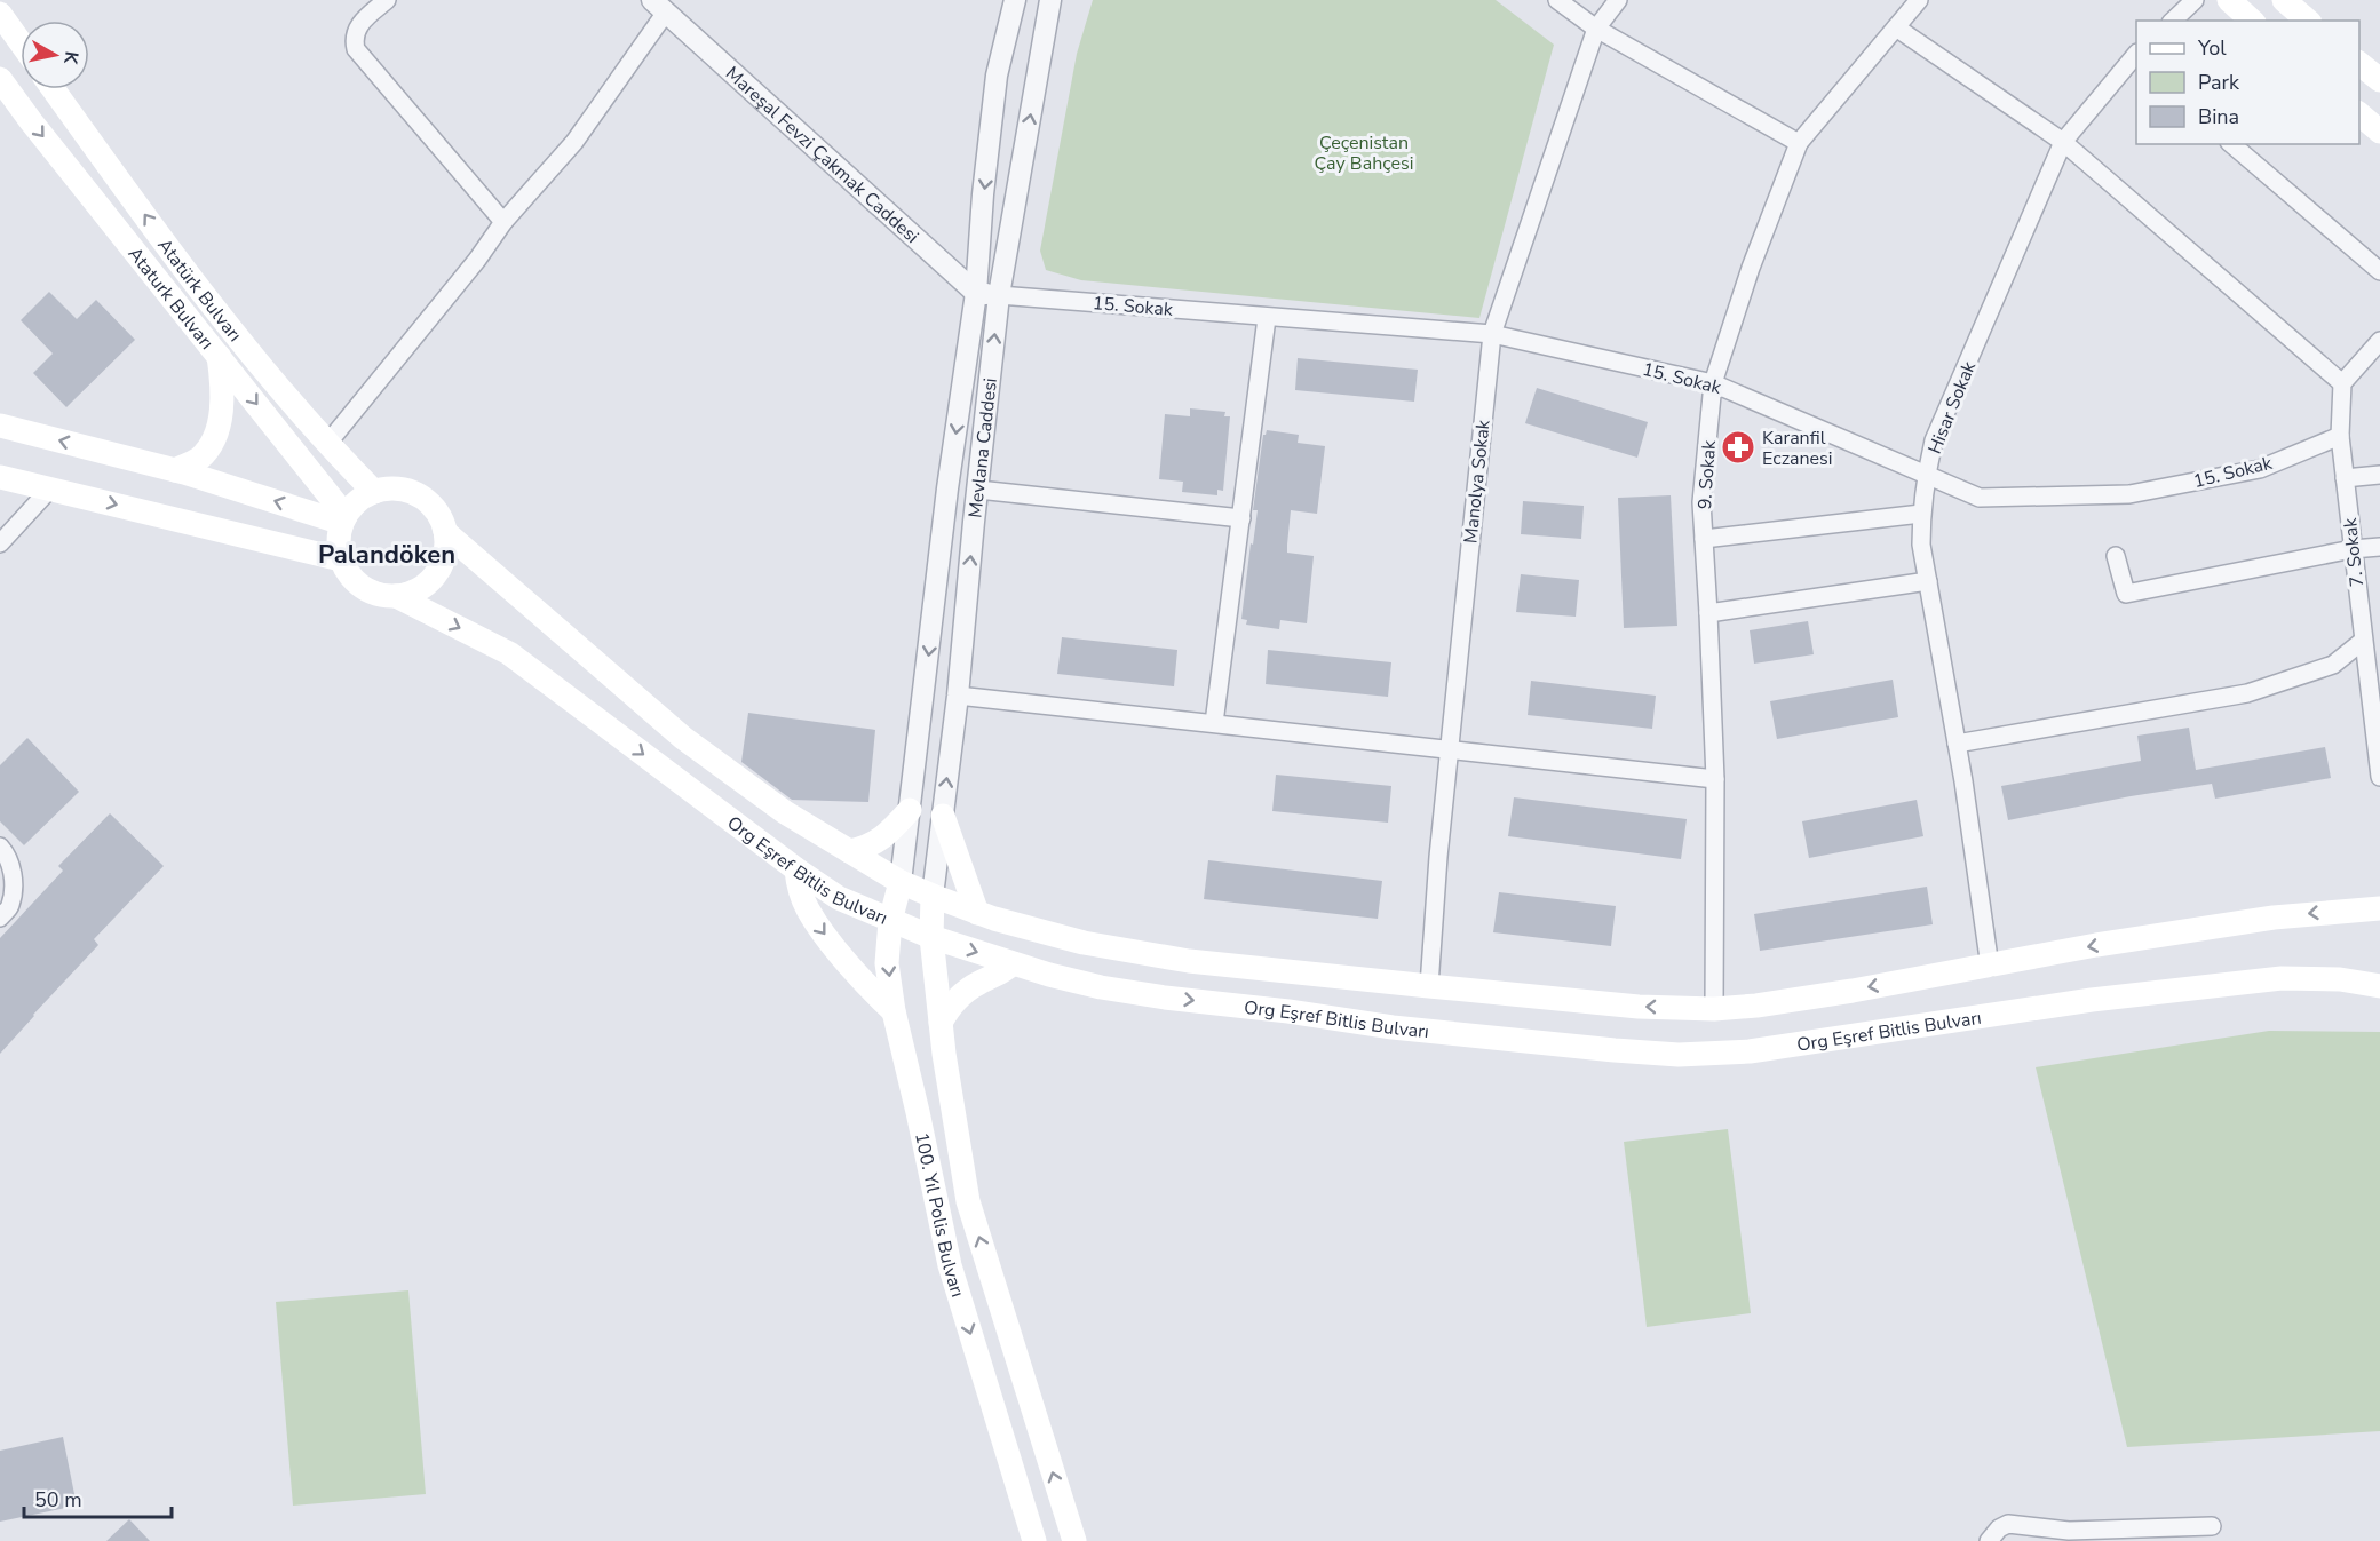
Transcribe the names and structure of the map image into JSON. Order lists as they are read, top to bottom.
{
  "streets": {
    "main road": [
      "Atatürk Bulvarı",
      "Ataturk Bulvarı",
      "Org Eşref Bitlis Bulvarı",
      "100. Yıl Polis Bulvarı"
    ],
    "street": [
      "Mareşal Fevzi Çakmak Caddesi",
      "15. Sokak",
      "Hisar Sokak",
      "Mevlana Caddesi",
      "9. Sokak",
      "Manolya Sokak",
      "7. Sokak"
    ]
  },
  "crossings": [
    ["Mareşal Fevzi Çakmak Caddesi", "Mevlana Caddesi"],
    ["Atatürk Bulvarı", "Ataturk Bulvarı"],
    ["Atatürk Bulvarı", "Org Eşref Bitlis Bulvarı"],
    ["Ataturk Bulvarı", "Org Eşref Bitlis Bulvarı"],
    ["15. Sokak", "Hisar Sokak"],
    ["15. Sokak", "Mevlana Caddesi"],
    ["15. Sokak", "9. Sokak"],
    ["15. Sokak", "Manolya Sokak"],
    ["15. Sokak", "7. Sokak"],
    ["Mevlana Caddesi", "100. Yıl Polis Bulvarı"],
    ["Org Eşref Bitlis Bulvarı", "100. Yıl Polis Bulvarı"]
  ],
  "one_way": ["Atatürk Bulvarı", "Ataturk Bulvarı"],
  "districts": ["Palandöken"],
  "parks": ["Çeçenistan Çay Bahçesi"],
  "places": {
    "pharmacy": ["Karanfil Eczanesi"]
  },
  "legend": ["Yol", "Park", "Bina"],
  "scale_bar": "50 m",
  "north": "right"
}
